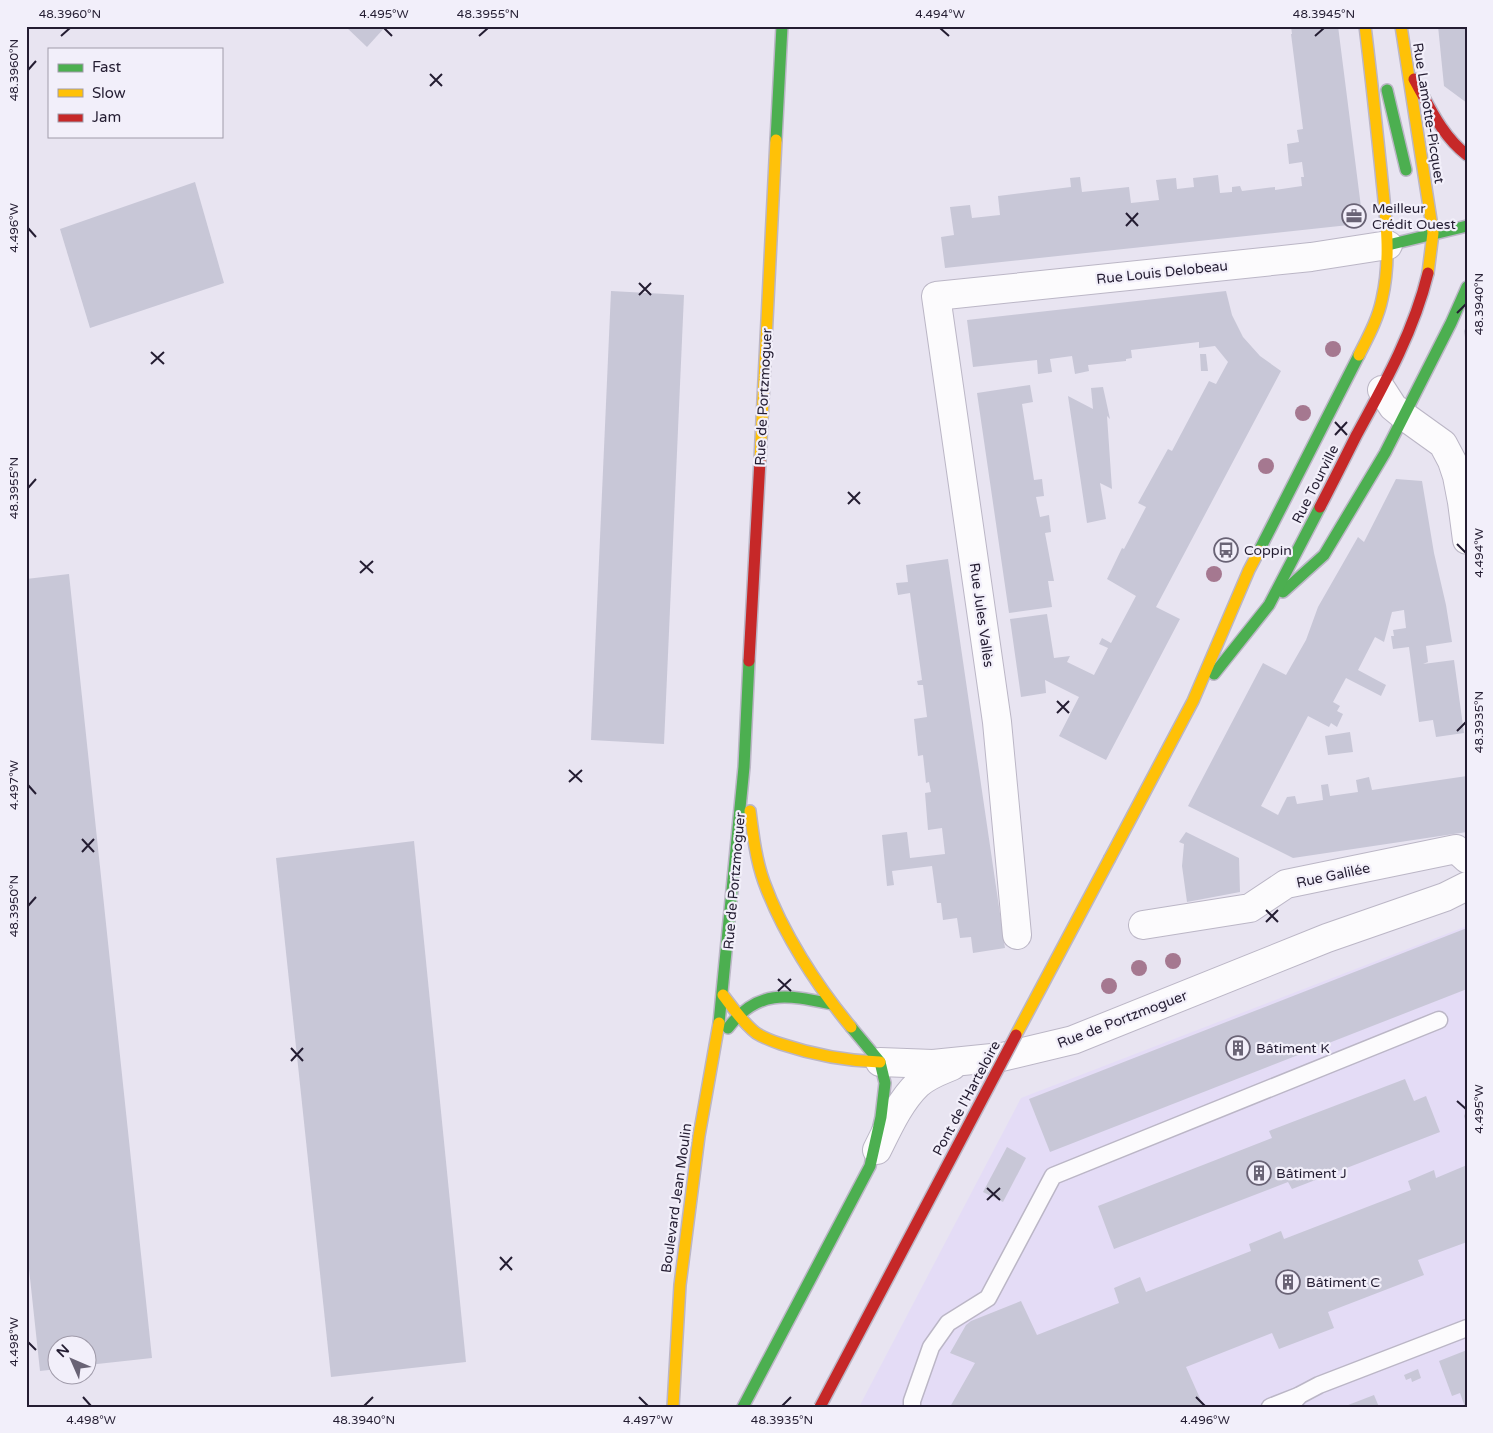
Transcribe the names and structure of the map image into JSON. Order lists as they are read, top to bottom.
{
  "streets": {
    "main road": [
      "Rue Lamotte-Picquet",
      "Rue de Portzmoguer",
      "Rue Tourville",
      "Pont de l'Harteloire",
      "Boulevard Jean Moulin"
    ],
    "street": ["Rue Louis Delobeau", "Rue Jules Vallès", "Rue Galilée"]
  },
  "crossings": [
    ["Rue Lamotte-Picquet", "Rue Tourville"],
    ["Rue Louis Delobeau", "Rue Tourville"],
    ["Rue Louis Delobeau", "Rue Jules Vallès"],
    ["Rue de Portzmoguer", "Boulevard Jean Moulin"],
    ["Rue Tourville", "Pont de l'Harteloire"]
  ],
  "places": {
    "office": ["Meilleur Crédit Ouest"],
    "bus stop": ["Coppin"],
    "building": ["Bâtiment K", "Bâtiment J", "Bâtiment C"]
  },
  "legend": ["Fast", "Slow", "Jam"],
  "north": "top left",
  "coordinates": [
    "48.3960°N",
    "4.495°W",
    "48.3955°N",
    "4.494°W",
    "48.3945°N",
    "4.496°W",
    "48.3940°N",
    "48.3935°N",
    "4.497°W",
    "48.3950°N",
    "4.498°W"
  ]
}
